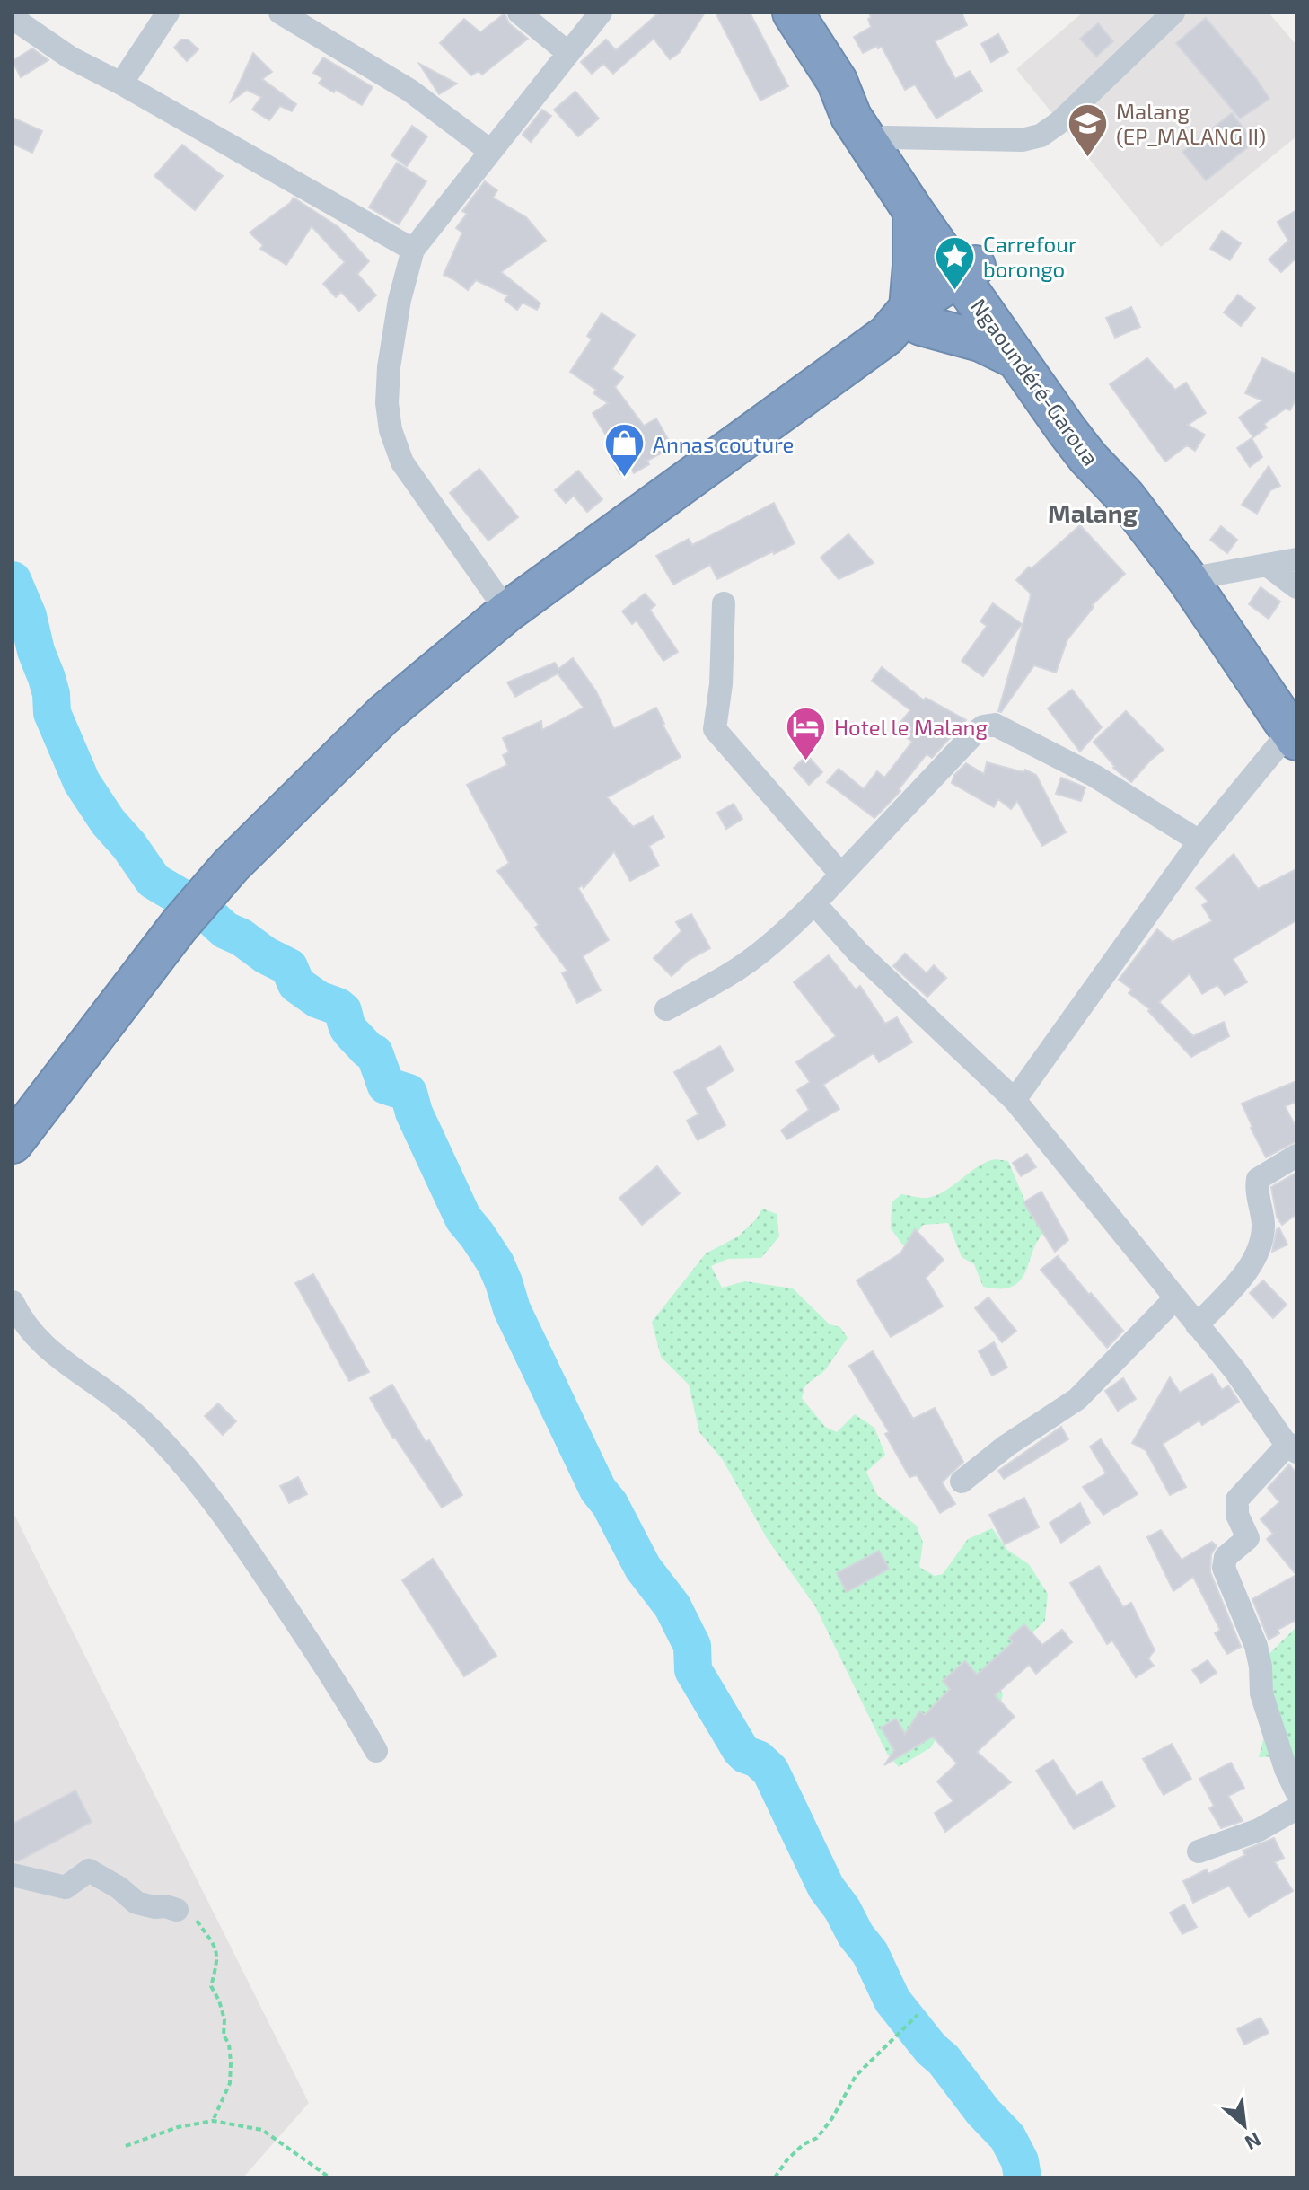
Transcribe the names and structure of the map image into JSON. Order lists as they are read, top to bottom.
{
  "streets": {
    "highway": ["Ngaoundéré-Garoua"]
  },
  "districts": ["Malang"],
  "places": {
    "school or university": ["Malang (EP_MALANG II)"],
    "place": ["Carrefour borongo"],
    "shop": ["Annas couture"],
    "hotel": ["Hotel le Malang"]
  },
  "north": "bottom right"
}
